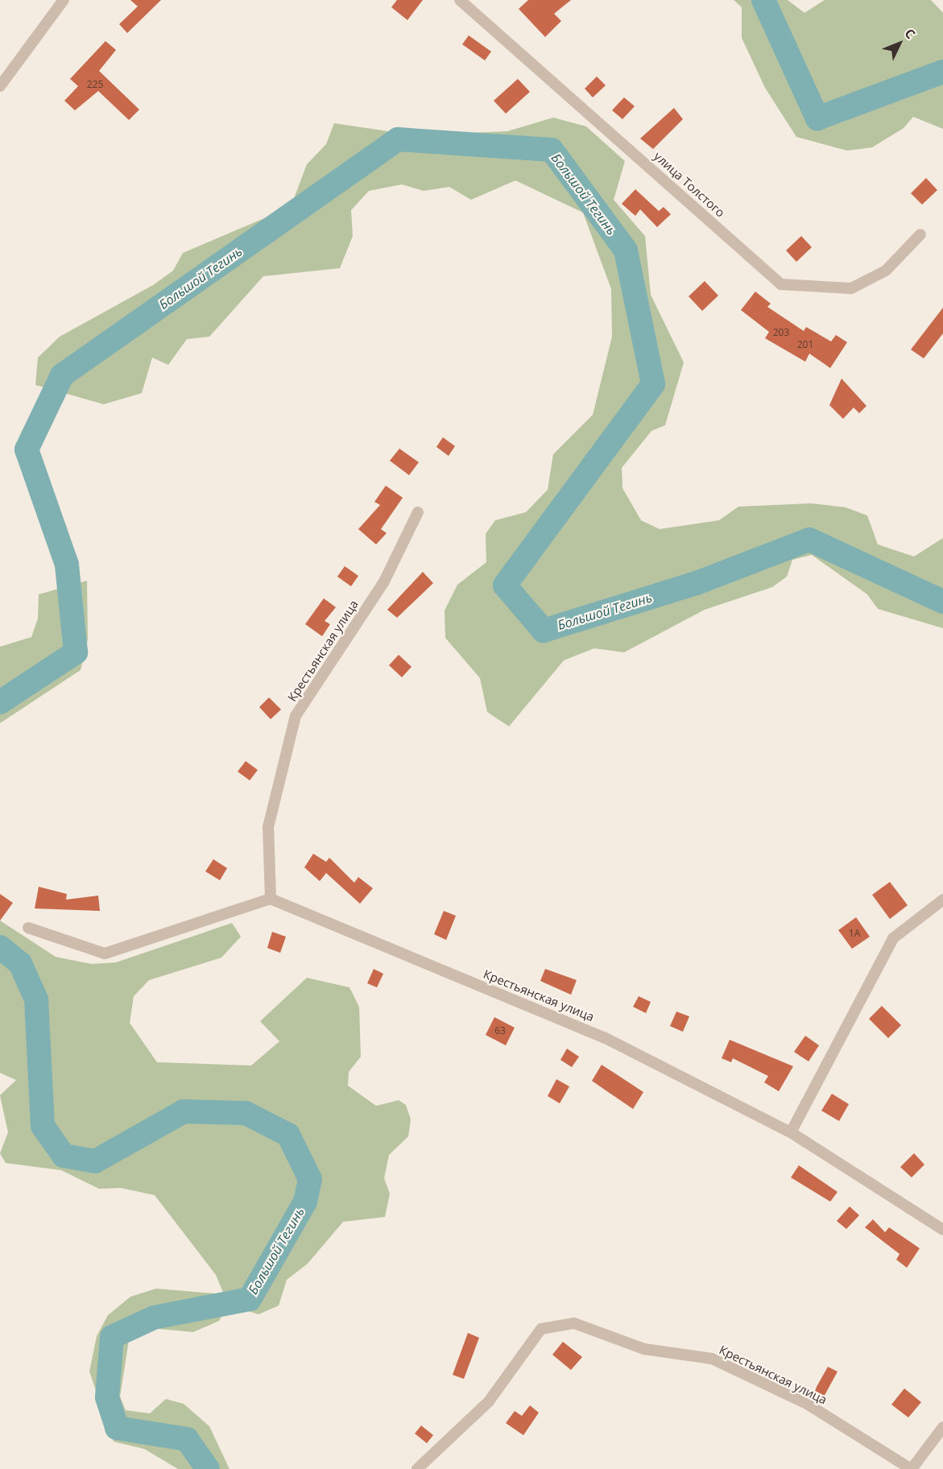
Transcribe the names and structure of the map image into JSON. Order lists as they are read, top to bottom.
{
  "streets": {
    "street": ["улица Толстого", "Крестьянская улица"]
  },
  "water": ["Большой Тегинь"],
  "house_numbers": [
    "225",
    "203",
    "201",
    "1А",
    "63"
  ],
  "north": "top right"
}
